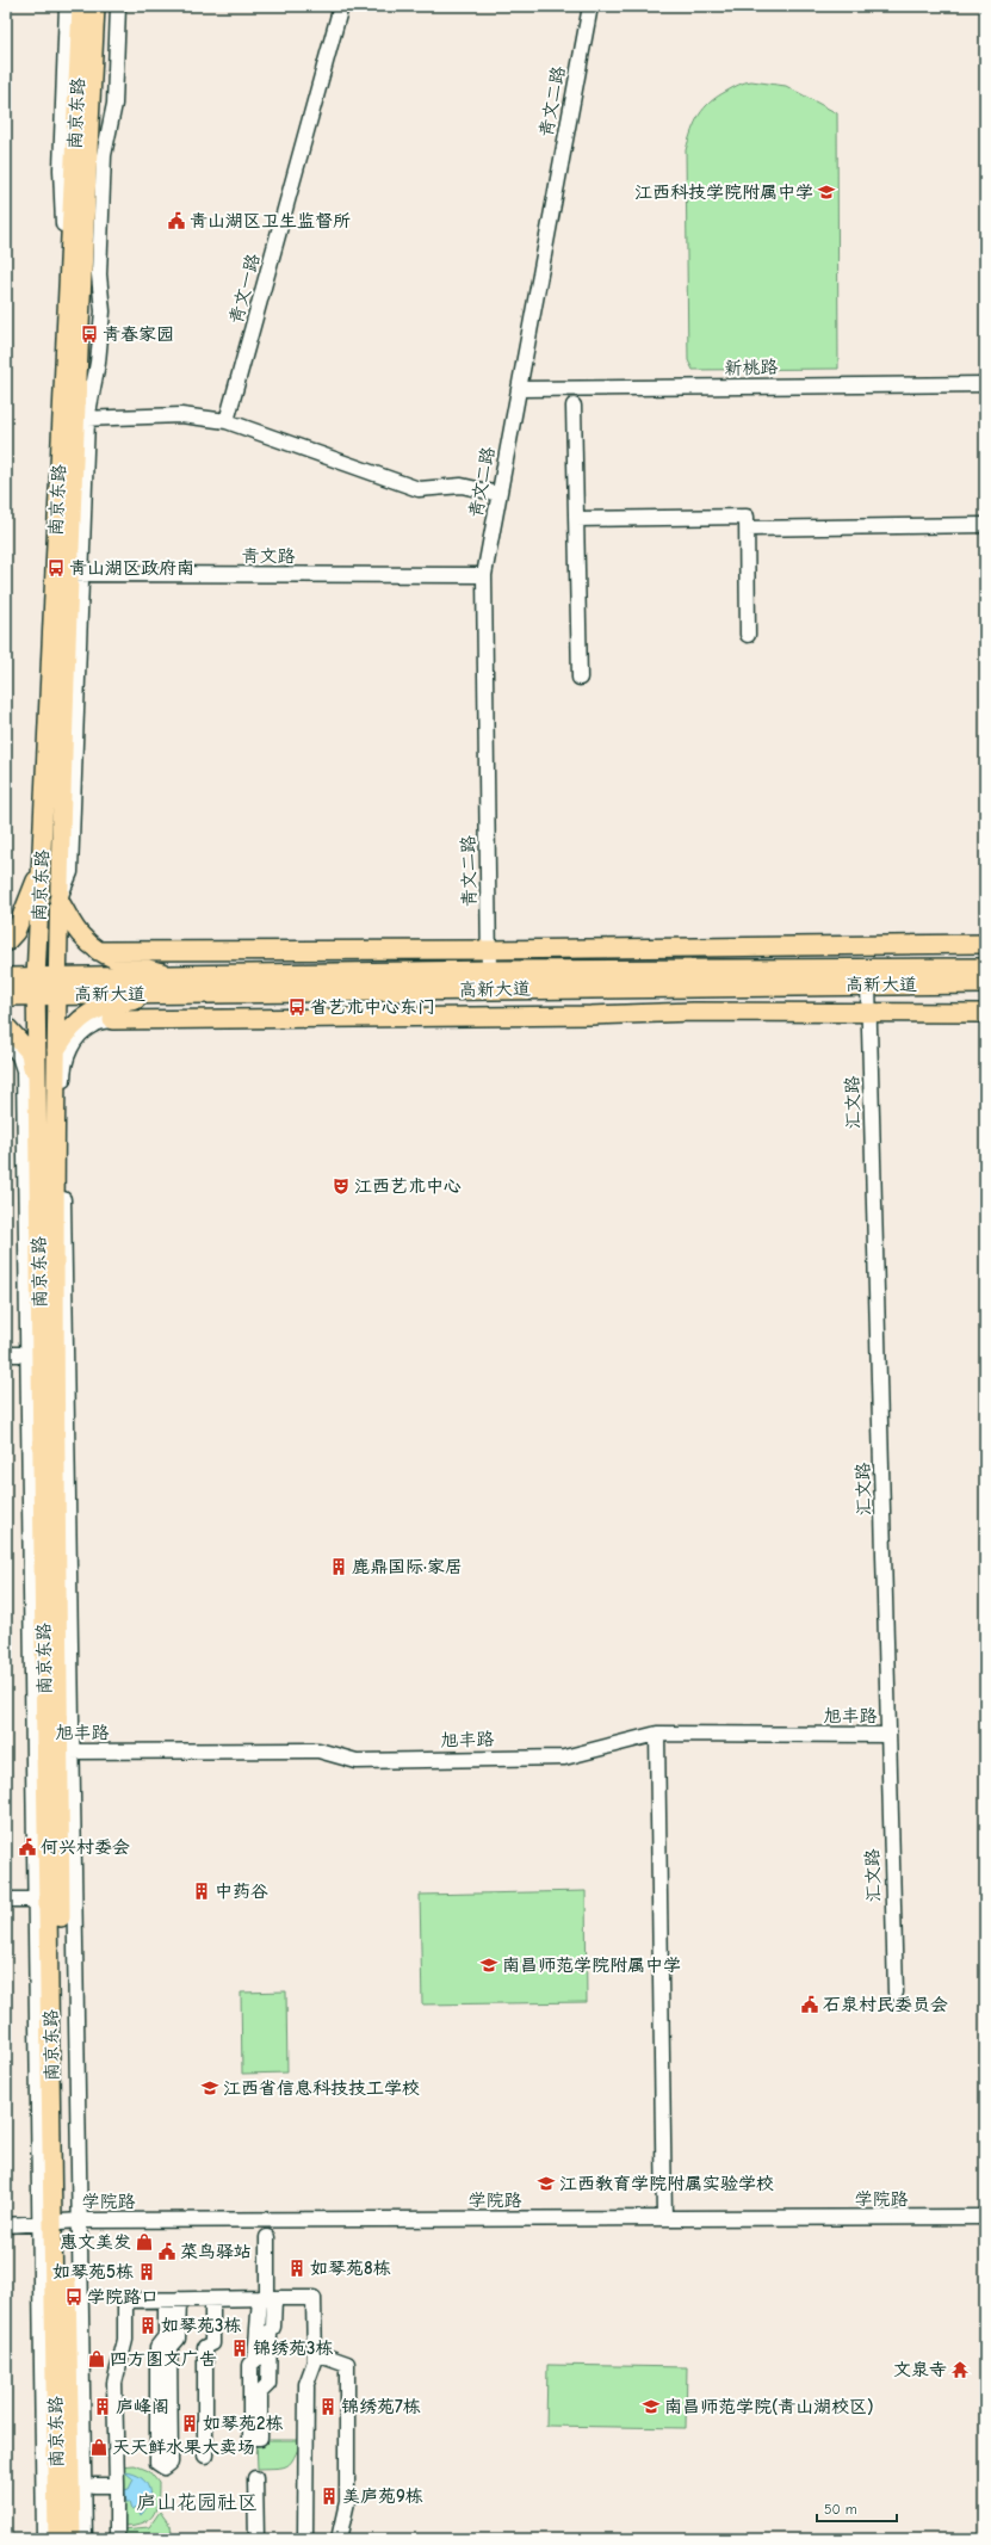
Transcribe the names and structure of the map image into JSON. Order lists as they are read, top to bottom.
{
  "streets": {
    "highway": ["高新大道"],
    "main road": ["南京东路"],
    "street": [
      "青文二路",
      "青文一路",
      "新桃路",
      "青文路",
      "汇文路",
      "旭丰路",
      "学院路"
    ]
  },
  "crossings": [
    ["青文二路", "新桃路"],
    ["青文二路", "青文路"],
    ["青文二路", "高新大道"],
    ["南京东路", "青文路"],
    ["南京东路", "高新大道"],
    ["南京东路", "旭丰路"],
    ["南京东路", "学院路"],
    ["高新大道", "汇文路"],
    ["汇文路", "旭丰路"]
  ],
  "districts": ["庐山花园社区"],
  "places": {
    "school or university": [
      "江西科技学院附属中学",
      "南昌师范学院附属中学",
      "江西省信息科技技工学校",
      "江西教育学院附属实验学校",
      "南昌师范学院(青山湖校区)"
    ],
    "public building": [
      "青山湖区卫生监督所",
      "何兴村委会",
      "石泉村民委员会",
      "菜鸟驿站"
    ],
    "bus stop": [
      "青春家园",
      "青山湖区政府南",
      "省艺术中心东门",
      "学院路口"
    ],
    "theatre": ["江西艺术中心"],
    "building": [
      "鹿鼎国际·家居",
      "中药谷",
      "如琴苑8栋",
      "如琴苑5栋",
      "如琴苑3栋",
      "锦绣苑3栋",
      "庐峰阁",
      "锦绣苑7栋",
      "如琴苑2栋",
      "美庐苑9栋"
    ],
    "shop": ["惠文美发", "四方图文广告", "天天鲜水果大卖场"],
    "temple": ["文泉寺"]
  },
  "scale_bar": "50 m"
}
